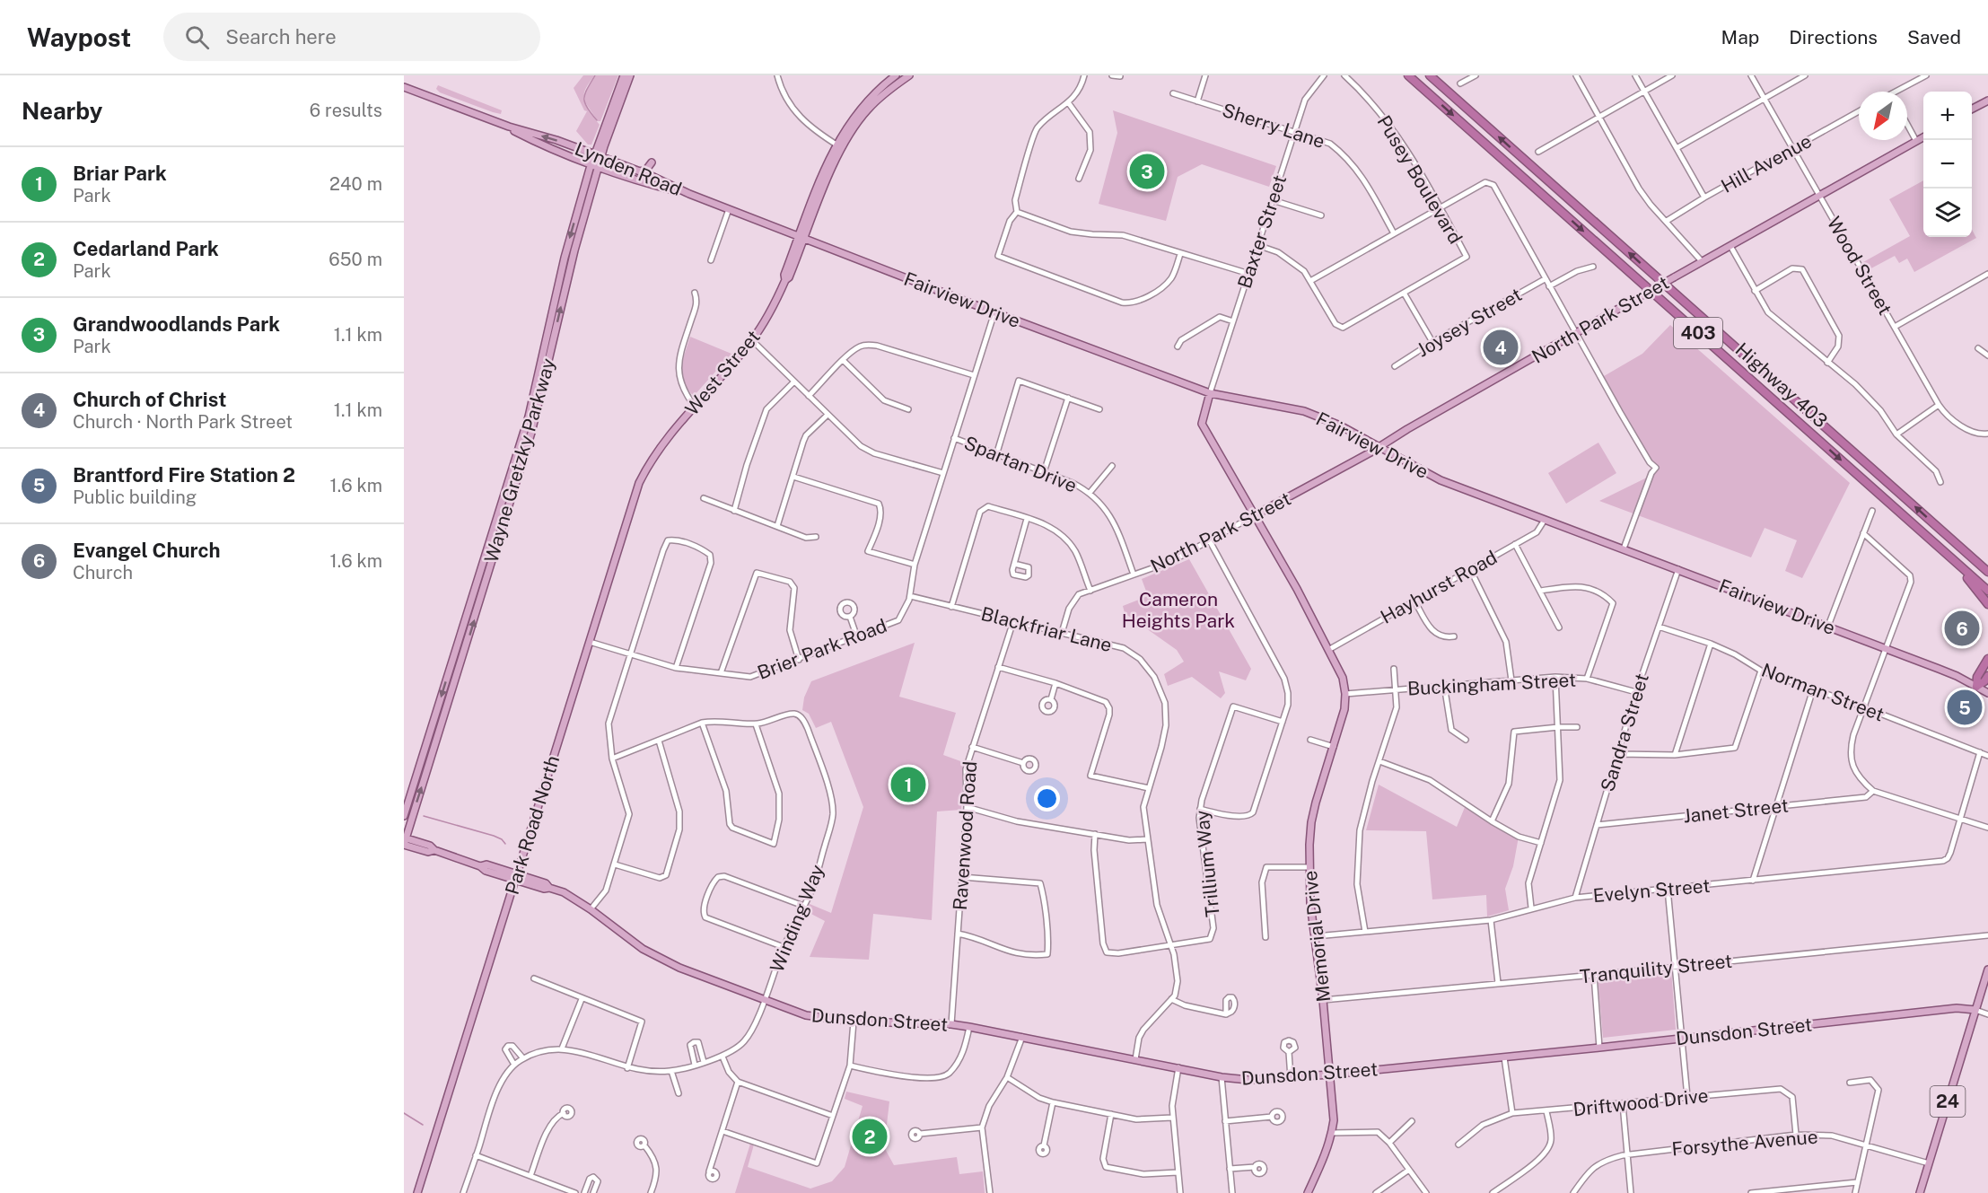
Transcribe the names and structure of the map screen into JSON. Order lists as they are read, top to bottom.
{
  "streets": {
    "highway": ["403", "Highway 403"],
    "main road": [
      "Lynden Road",
      "Fairview Drive",
      "North Park Street",
      "West Street",
      "Wayne Gretzky Parkway",
      "Park Road North",
      "Memorial Drive",
      "Dunsdon Street",
      "24"
    ],
    "street": [
      "Sherry Lane",
      "Hill Avenue",
      "Pusey Boulevard",
      "Baxter Street",
      "Wood Street",
      "Joysey Street",
      "Spartan Drive",
      "Hayhurst Road",
      "Blackfriar Lane",
      "Brier Park Road",
      "Buckingham Street",
      "Norman Street",
      "Sandra Street",
      "Janet Street",
      "Ravenwood Road",
      "Trillium Way",
      "Evelyn Street",
      "Winding Way",
      "Tranquility Street",
      "Driftwood Drive",
      "Forsythe Avenue"
    ]
  },
  "crossings": [
    ["Sherry Lane", "Baxter Street"],
    ["Hill Avenue", "Wood Street"],
    ["Lynden Road", "Fairview Drive"],
    ["Lynden Road", "Wayne Gretzky Parkway"],
    ["Pusey Boulevard", "Baxter Street"],
    ["Baxter Street", "Fairview Drive"],
    ["Baxter Street", "Memorial Drive"],
    ["Wood Street", "North Park Street"],
    ["Fairview Drive", "North Park Street"],
    ["Fairview Drive", "West Street"],
    ["Fairview Drive", "Hayhurst Road"],
    ["Fairview Drive", "Brier Park Road"],
    ["Fairview Drive", "Sandra Street"],
    ["Fairview Drive", "Memorial Drive"],
    ["North Park Street", "Spartan Drive"],
    ["North Park Street", "Blackfriar Lane"],
    ["North Park Street", "Memorial Drive"],
    ["West Street", "Park Road North"],
    ["Wayne Gretzky Parkway", "Dunsdon Street"],
    ["Spartan Drive", "Brier Park Road"],
    ["Hayhurst Road", "Memorial Drive"],
    ["Blackfriar Lane", "Brier Park Road"],
    ["Blackfriar Lane", "Ravenwood Road"],
    ["Blackfriar Lane", "Trillium Way"],
    ["Brier Park Road", "Park Road North"],
    ["Buckingham Street", "Sandra Street"],
    ["Buckingham Street", "Memorial Drive"],
    ["Norman Street", "Sandra Street"],
    ["Sandra Street", "Janet Street"],
    ["Sandra Street", "Evelyn Street"],
    ["Park Road North", "Dunsdon Street"],
    ["Ravenwood Road", "Dunsdon Street"],
    ["Evelyn Street", "Memorial Drive"],
    ["Winding Way", "Dunsdon Street"],
    ["Memorial Drive", "Tranquility Street"],
    ["Memorial Drive", "Dunsdon Street"],
    ["Dunsdon Street", "24"],
    ["24", "Forsythe Avenue"],
    ["Driftwood Drive", "Forsythe Avenue"]
  ],
  "parks": ["Cameron Heights Park"],
  "north": "bottom left",
  "page": {
    "header": "Waypost",
    "search": "Search here",
    "nav": ["Map", "Directions", "Saved"],
    "heading": ["Nearby", "6 results"],
    "map_buttons": ["+", "−"],
    "list": [
      {
        "mark": "1",
        "name": "Briar Park",
        "note": "Park",
        "value": "240 m"
      },
      {
        "mark": "2",
        "name": "Cedarland Park",
        "note": "Park",
        "value": "650 m"
      },
      {
        "mark": "3",
        "name": "Grandwoodlands Park",
        "note": "Park",
        "value": "1.1 km"
      },
      {
        "mark": "4",
        "name": "Church of Christ",
        "note": "Church · North Park Street",
        "value": "1.1 km"
      },
      {
        "mark": "5",
        "name": "Brantford Fire Station 2",
        "note": "Public building",
        "value": "1.6 km"
      },
      {
        "mark": "6",
        "name": "Evangel Church",
        "note": "Church",
        "value": "1.6 km"
      }
    ],
    "pins": [
      "3",
      "4",
      "6",
      "5",
      "1",
      "2"
    ]
  }
}
